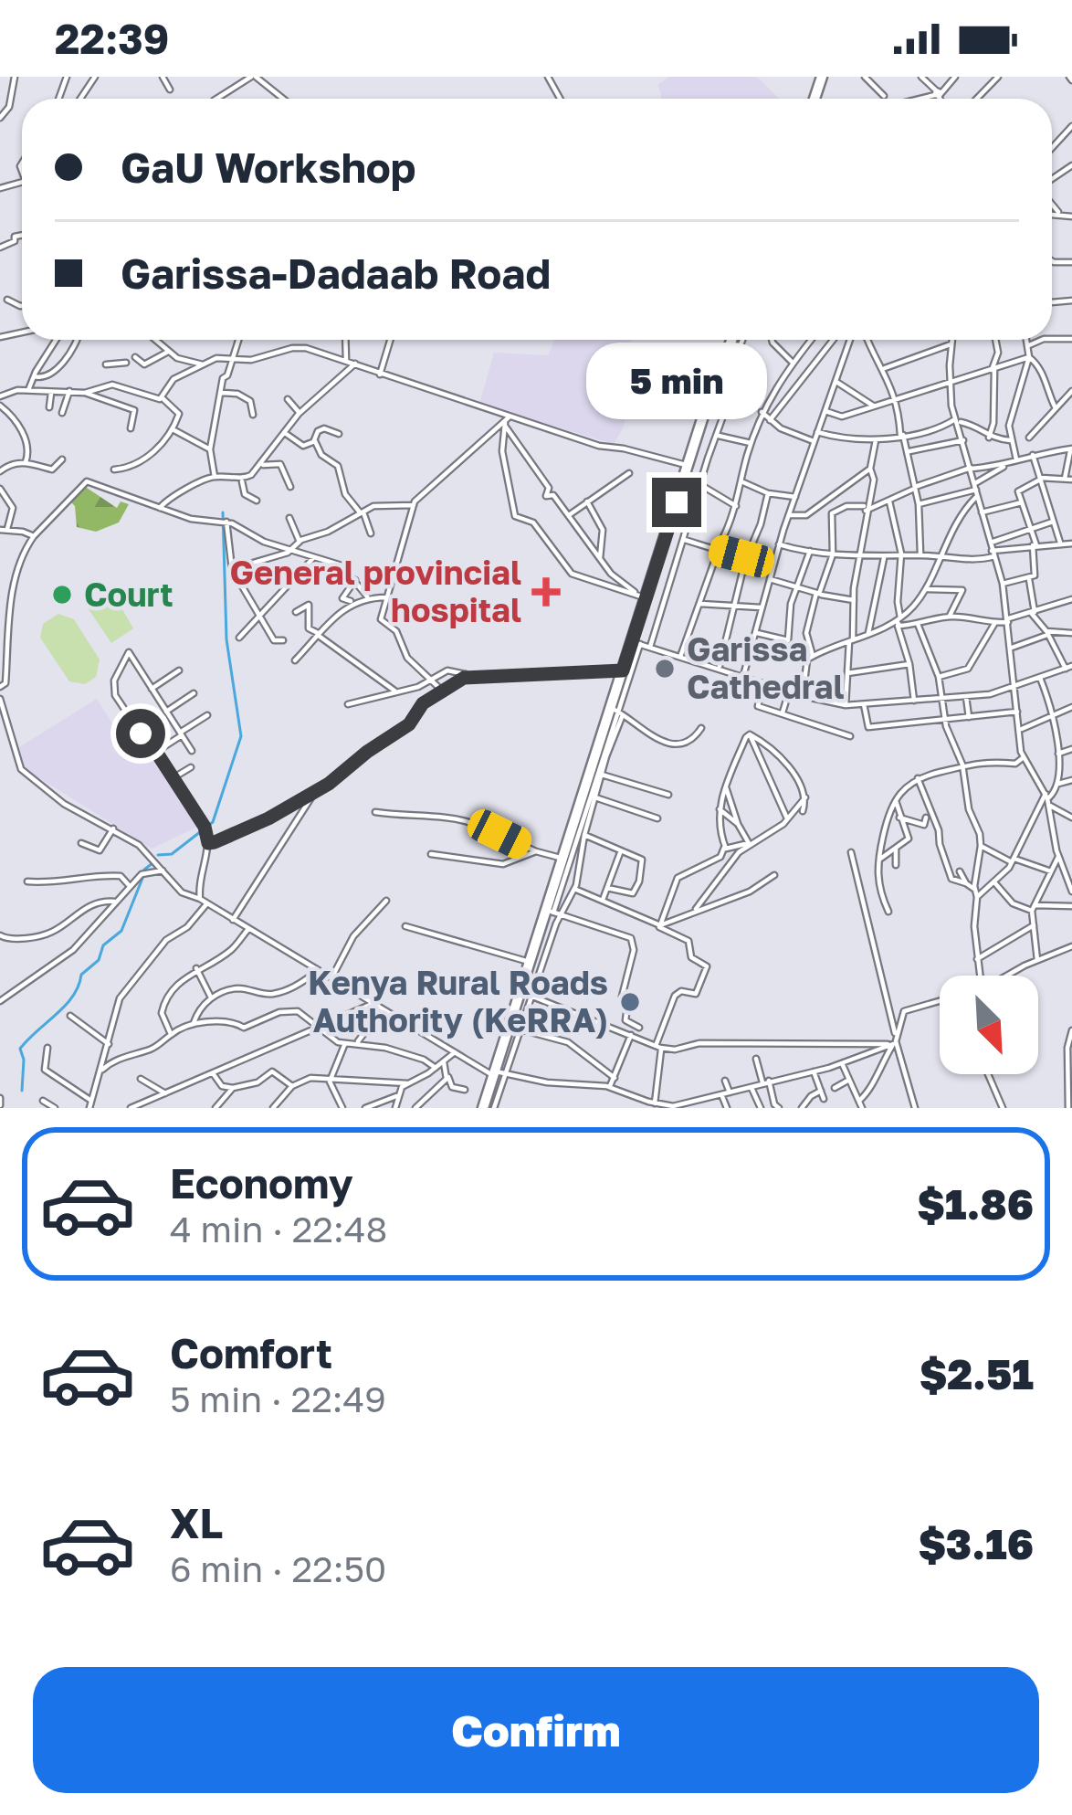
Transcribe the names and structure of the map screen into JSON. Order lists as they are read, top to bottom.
{
  "places": {
    "health": ["General provincial hospital"],
    "other": ["Court", "Garissa Cathedral", "Kenya Rural Roads Authority (KeRRA)"]
  },
  "north": "bottom right",
  "page": {
    "status": "22:39",
    "banner": ["GaU Workshop", "Garissa-Dadaab Road"],
    "bubble": "5 min",
    "list": [
      {
        "name": "Economy",
        "note": "4 min · 22:48",
        "value": "$1.86"
      },
      {
        "name": "Comfort",
        "note": "5 min · 22:49",
        "value": "$2.51"
      },
      {
        "name": "XL",
        "note": "6 min · 22:50",
        "value": "$3.16"
      }
    ],
    "buttons": "Confirm"
  }
}
